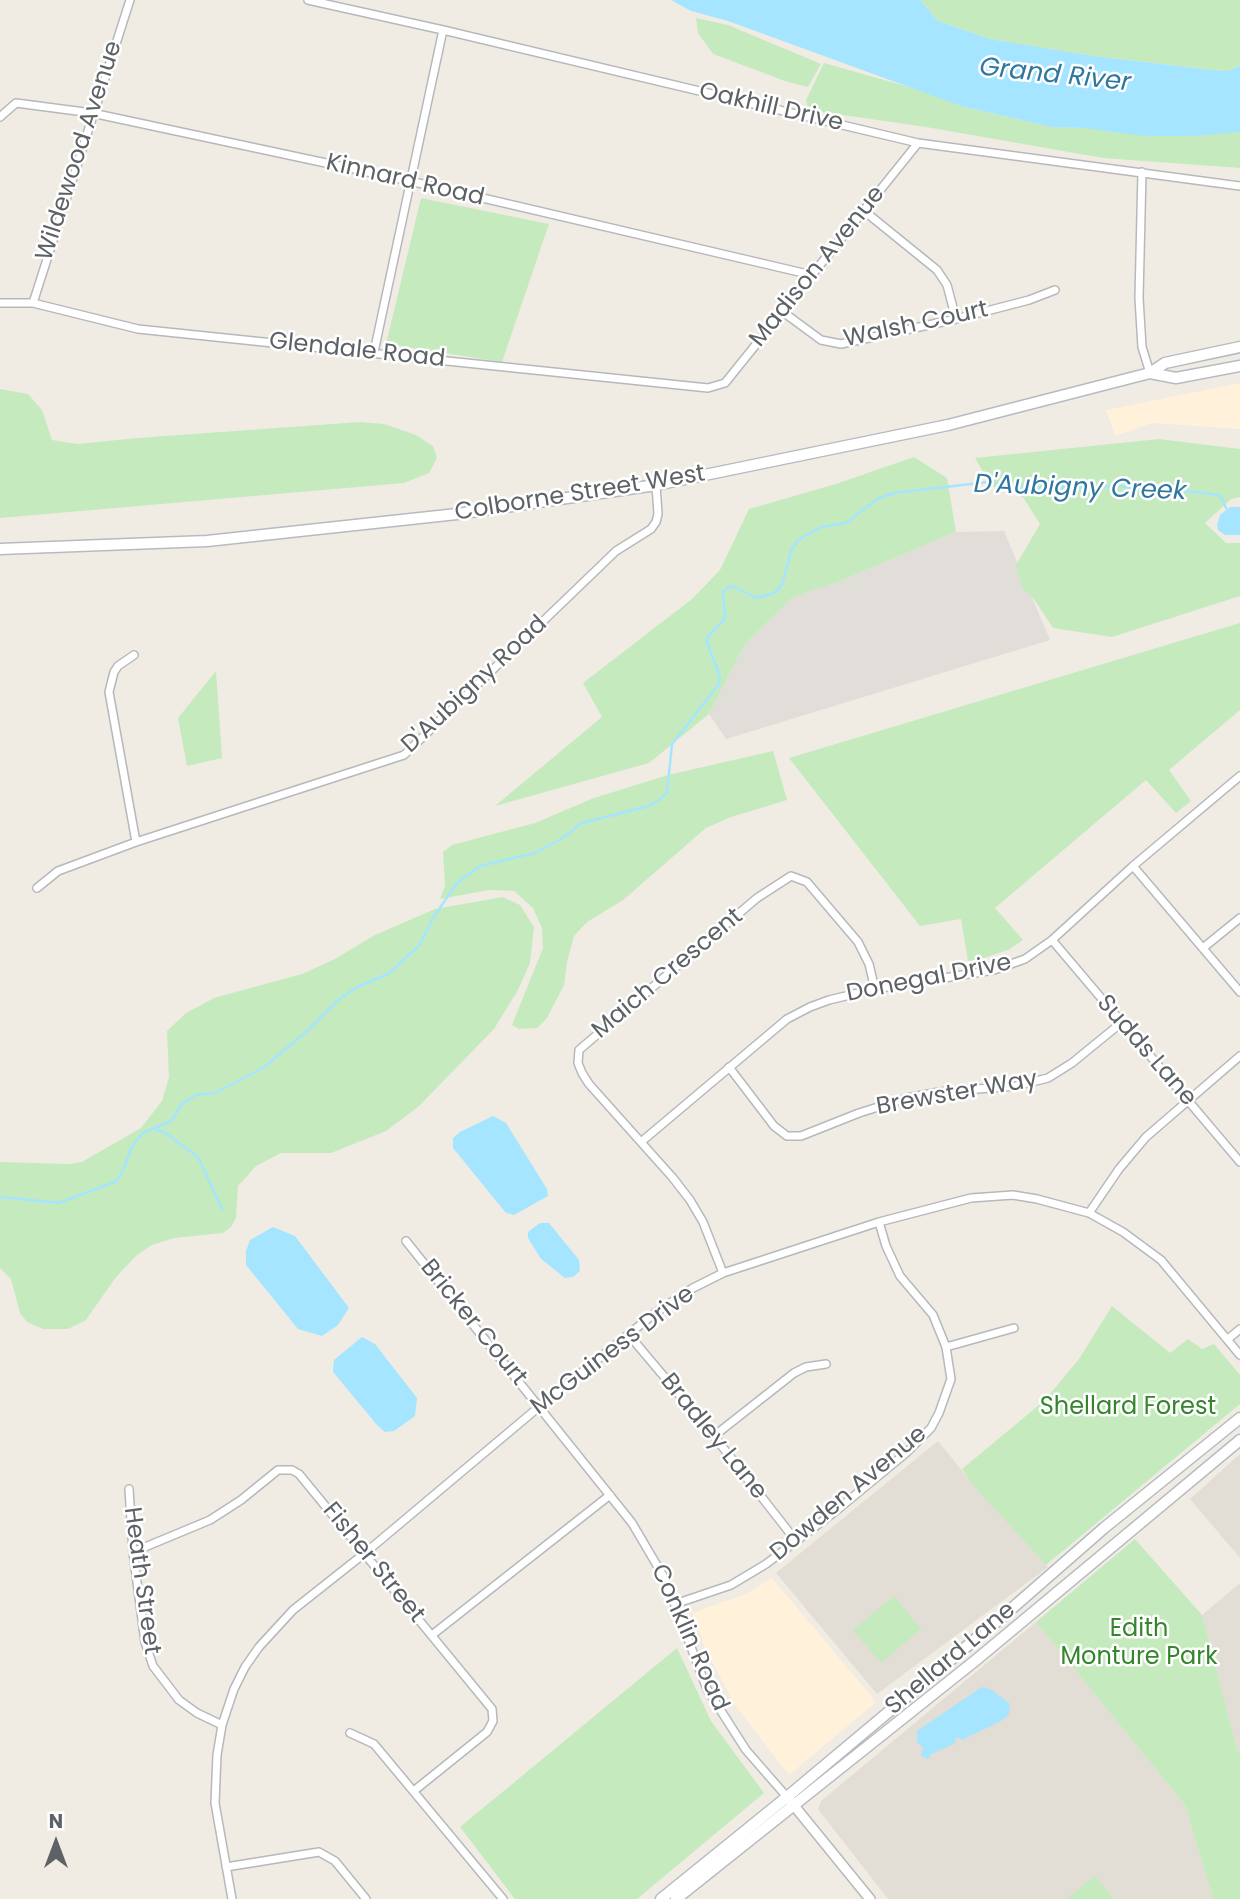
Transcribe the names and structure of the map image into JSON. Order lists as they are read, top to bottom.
{
  "streets": {
    "main road": ["Colborne Street West", "Shellard Lane"],
    "street": [
      "Oakhill Drive",
      "Wildewood Avenue",
      "Kinnard Road",
      "Madison Avenue",
      "Walsh Court",
      "Glendale Road",
      "D'Aubigny Road",
      "Maich Crescent",
      "Donegal Drive",
      "Sudds Lane",
      "Brewster Way",
      "Bricker Court",
      "McGuiness Drive",
      "Bradley Lane",
      "Dowden Avenue",
      "Fisher Street",
      "Heath Street",
      "Conklin Road"
    ]
  },
  "crossings": [
    ["Oakhill Drive", "Madison Avenue"],
    ["Wildewood Avenue", "Kinnard Road"],
    ["Wildewood Avenue", "Glendale Road"],
    ["Kinnard Road", "Madison Avenue"],
    ["Madison Avenue", "Walsh Court"],
    ["Madison Avenue", "Glendale Road"],
    ["Colborne Street West", "D'Aubigny Road"],
    ["Maich Crescent", "Donegal Drive"],
    ["Maich Crescent", "McGuiness Drive"],
    ["Donegal Drive", "Sudds Lane"],
    ["Donegal Drive", "Brewster Way"],
    ["Sudds Lane", "Brewster Way"],
    ["Bricker Court", "McGuiness Drive"],
    ["Bricker Court", "Conklin Road"],
    ["McGuiness Drive", "Bradley Lane"],
    ["McGuiness Drive", "Dowden Avenue"],
    ["McGuiness Drive", "Fisher Street"],
    ["McGuiness Drive", "Heath Street"],
    ["McGuiness Drive", "Conklin Road"],
    ["Bradley Lane", "Dowden Avenue"],
    ["Dowden Avenue", "Conklin Road"],
    ["Fisher Street", "Heath Street"],
    ["Conklin Road", "Shellard Lane"]
  ],
  "water": ["Grand River", "D'Aubigny Creek"],
  "parks": ["Shellard Forest", "Edith Monture Park"],
  "north": "top"
}
